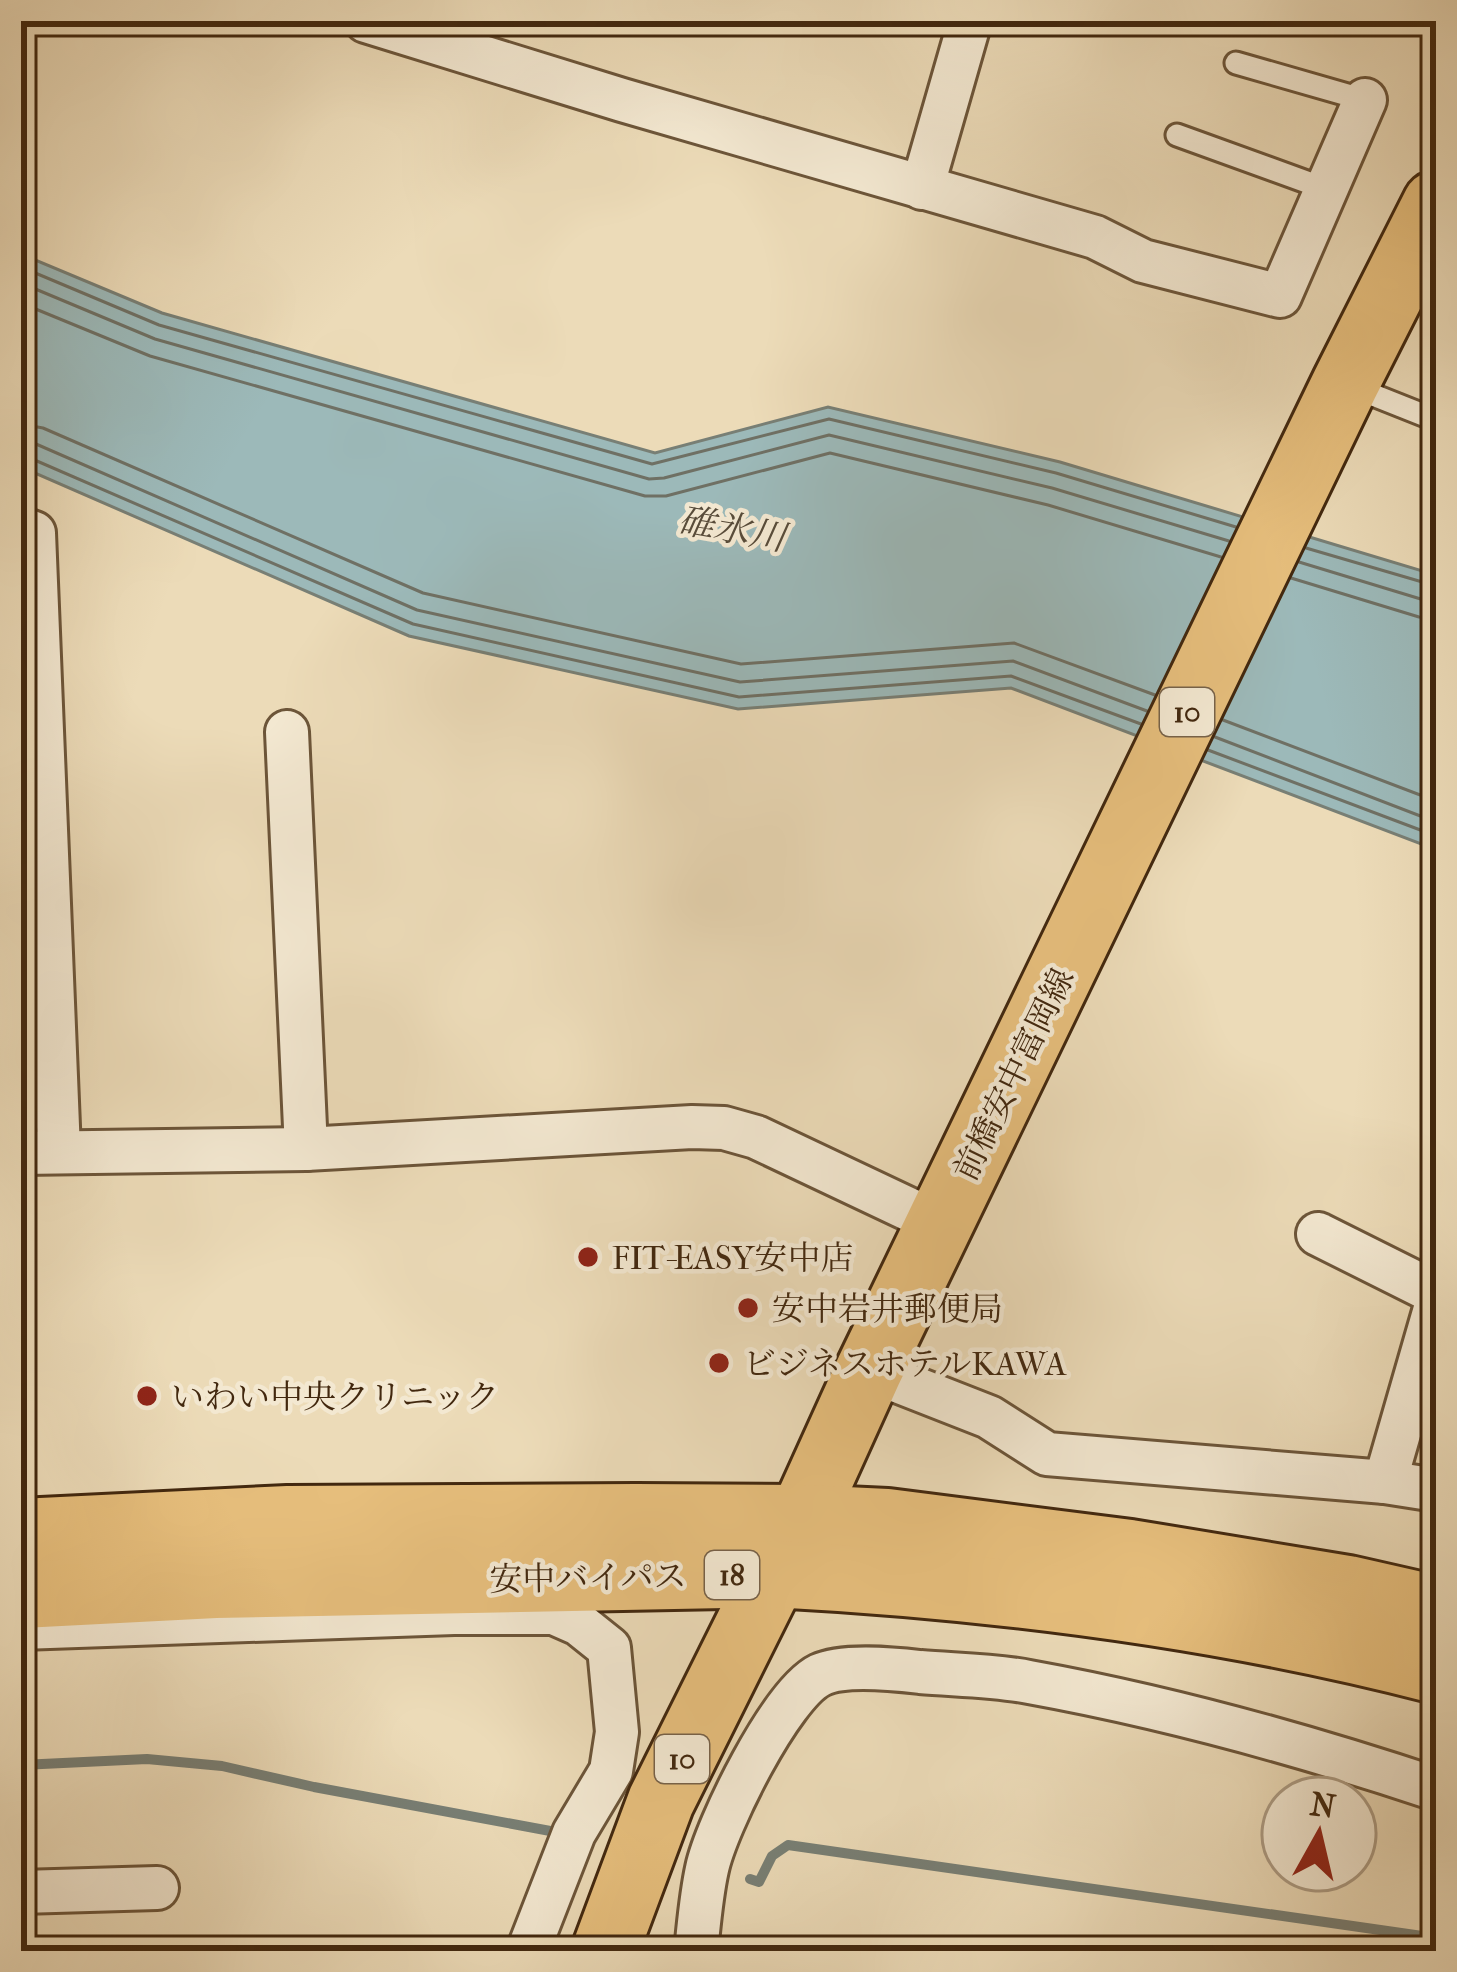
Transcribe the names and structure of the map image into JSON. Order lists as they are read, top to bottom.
{
  "streets": {
    "main road": [
      "10",
      "前橋安中富岡線",
      "18",
      "安中バイパス"
    ]
  },
  "crossings": [
    ["前橋安中富岡線", "安中バイパス"]
  ],
  "water": ["碓氷川"],
  "places": [
    "FIT-EASY安中店",
    "安中岩井郵便局",
    "ビジネスホテルKAWA",
    "いわい中央クリニック"
  ],
  "north": "top"
}
